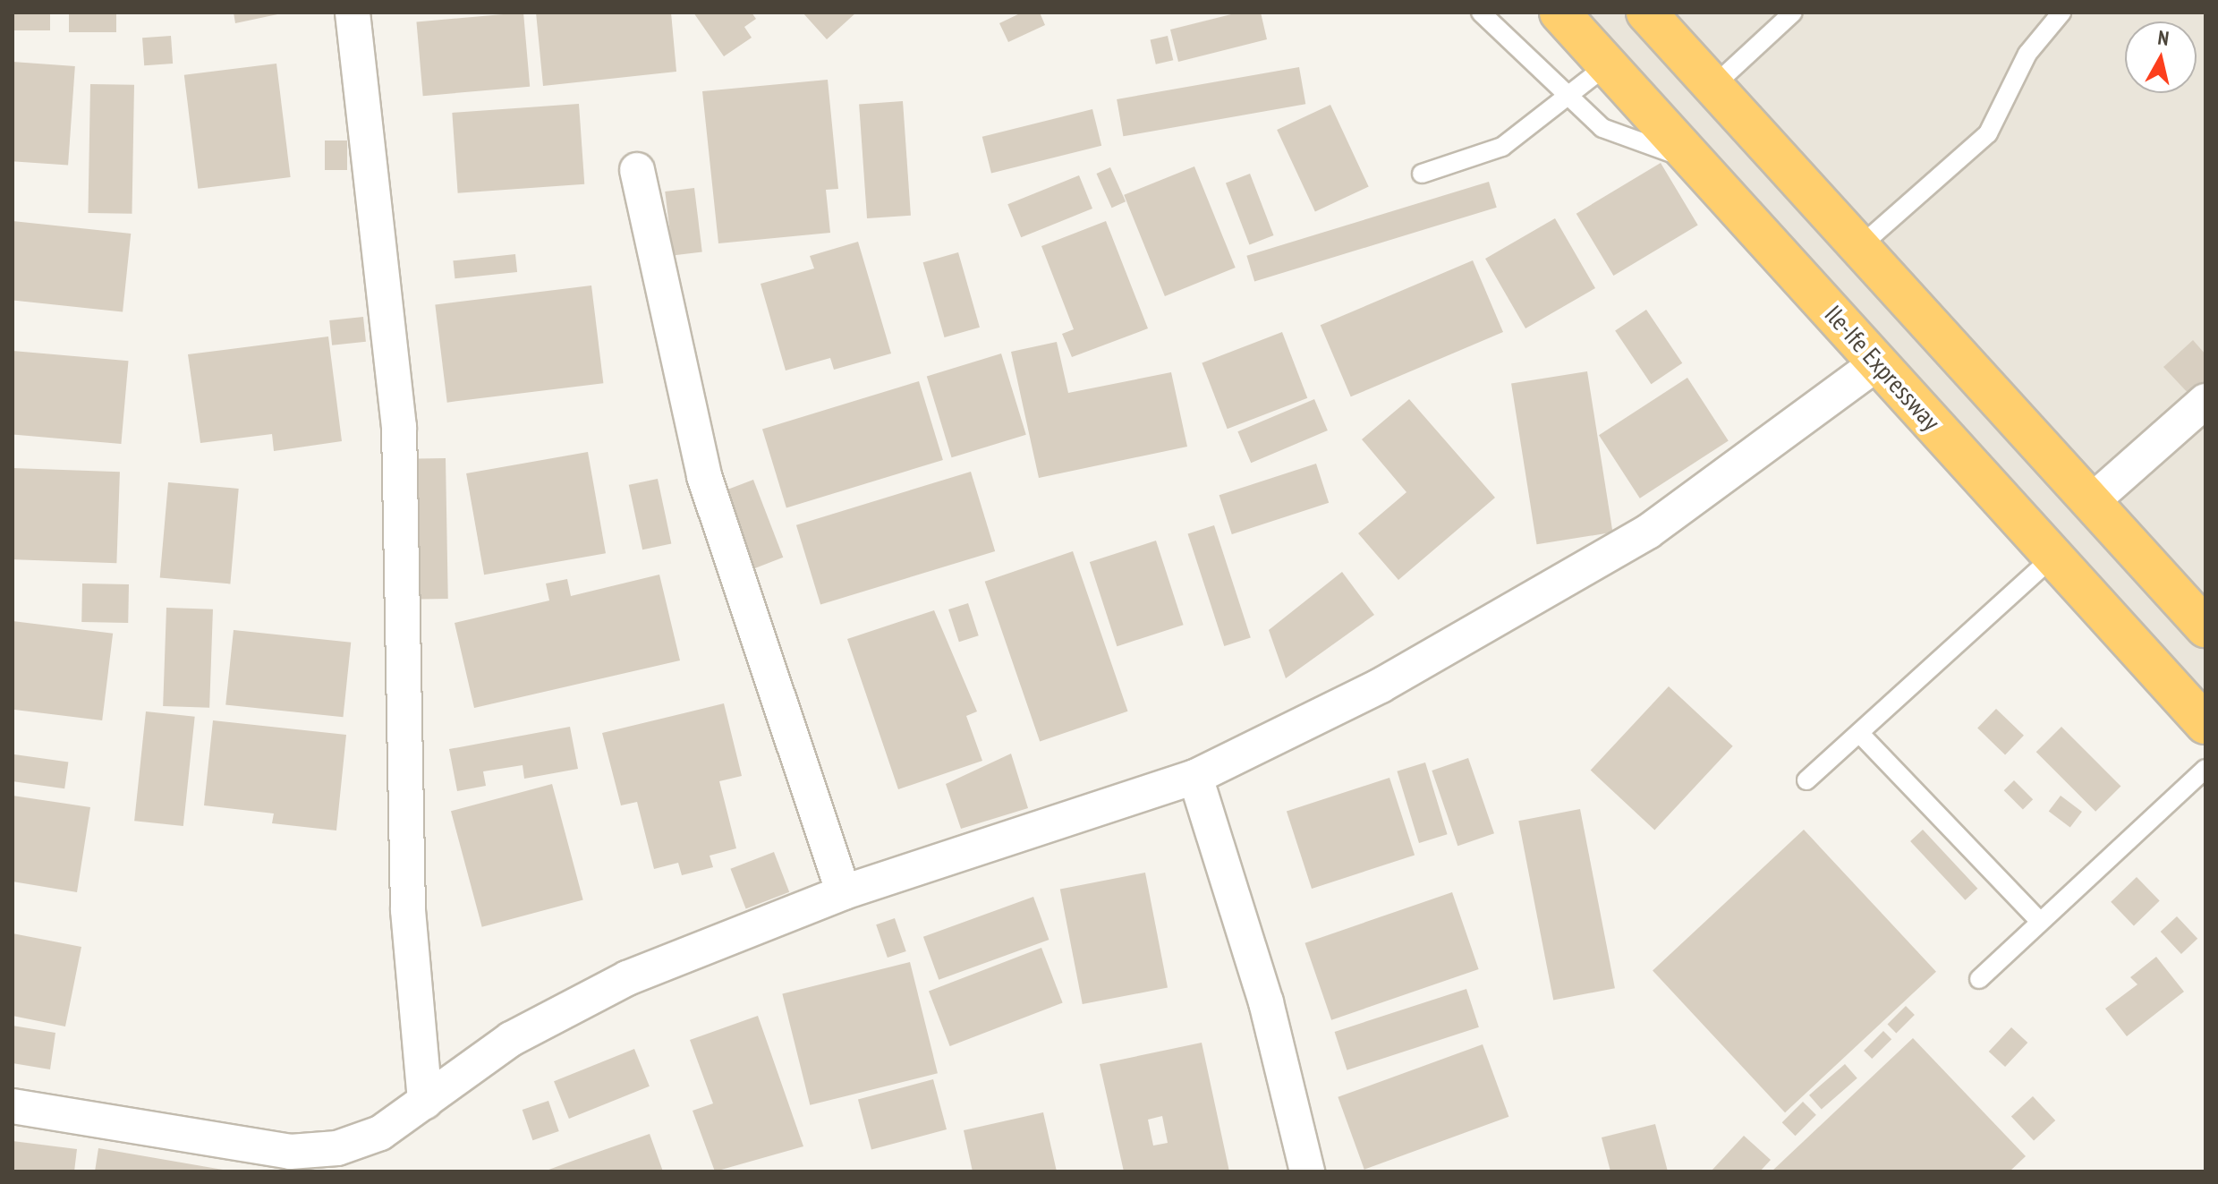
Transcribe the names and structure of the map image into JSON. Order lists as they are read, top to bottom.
{
  "streets": {
    "highway": ["Ile-Ife Expressway"]
  },
  "north": "top"
}
